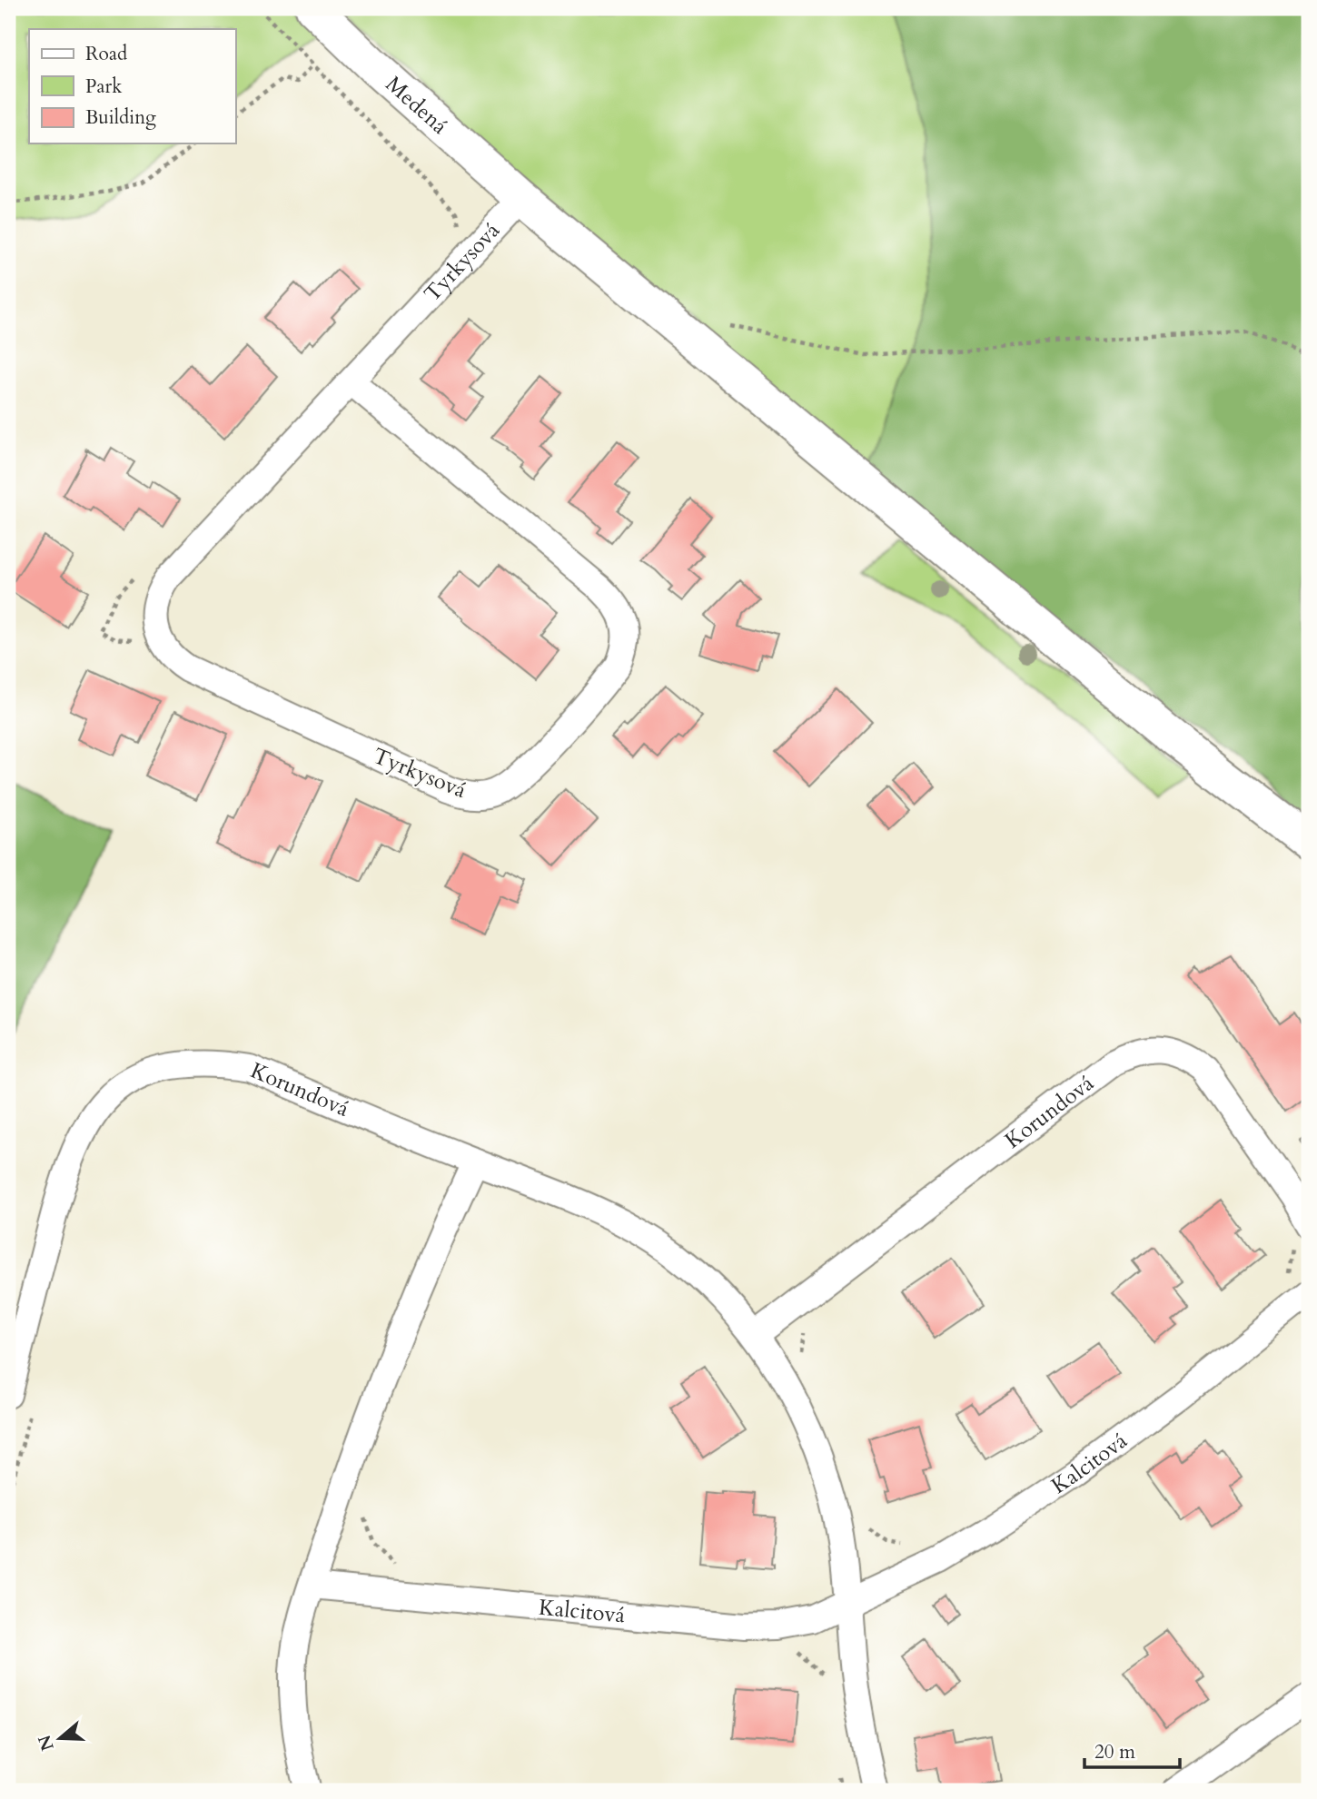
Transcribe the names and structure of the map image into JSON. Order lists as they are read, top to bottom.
{
  "streets": {
    "street": [
      "Medená",
      "Tyrkysová",
      "Korundová",
      "Kalcitová"
    ]
  },
  "crossings": [
    ["Medená", "Tyrkysová"],
    ["Korundová", "Kalcitová"]
  ],
  "legend": ["Road", "Park", "Building"],
  "scale_bar": "20 m",
  "north": "left"
}
